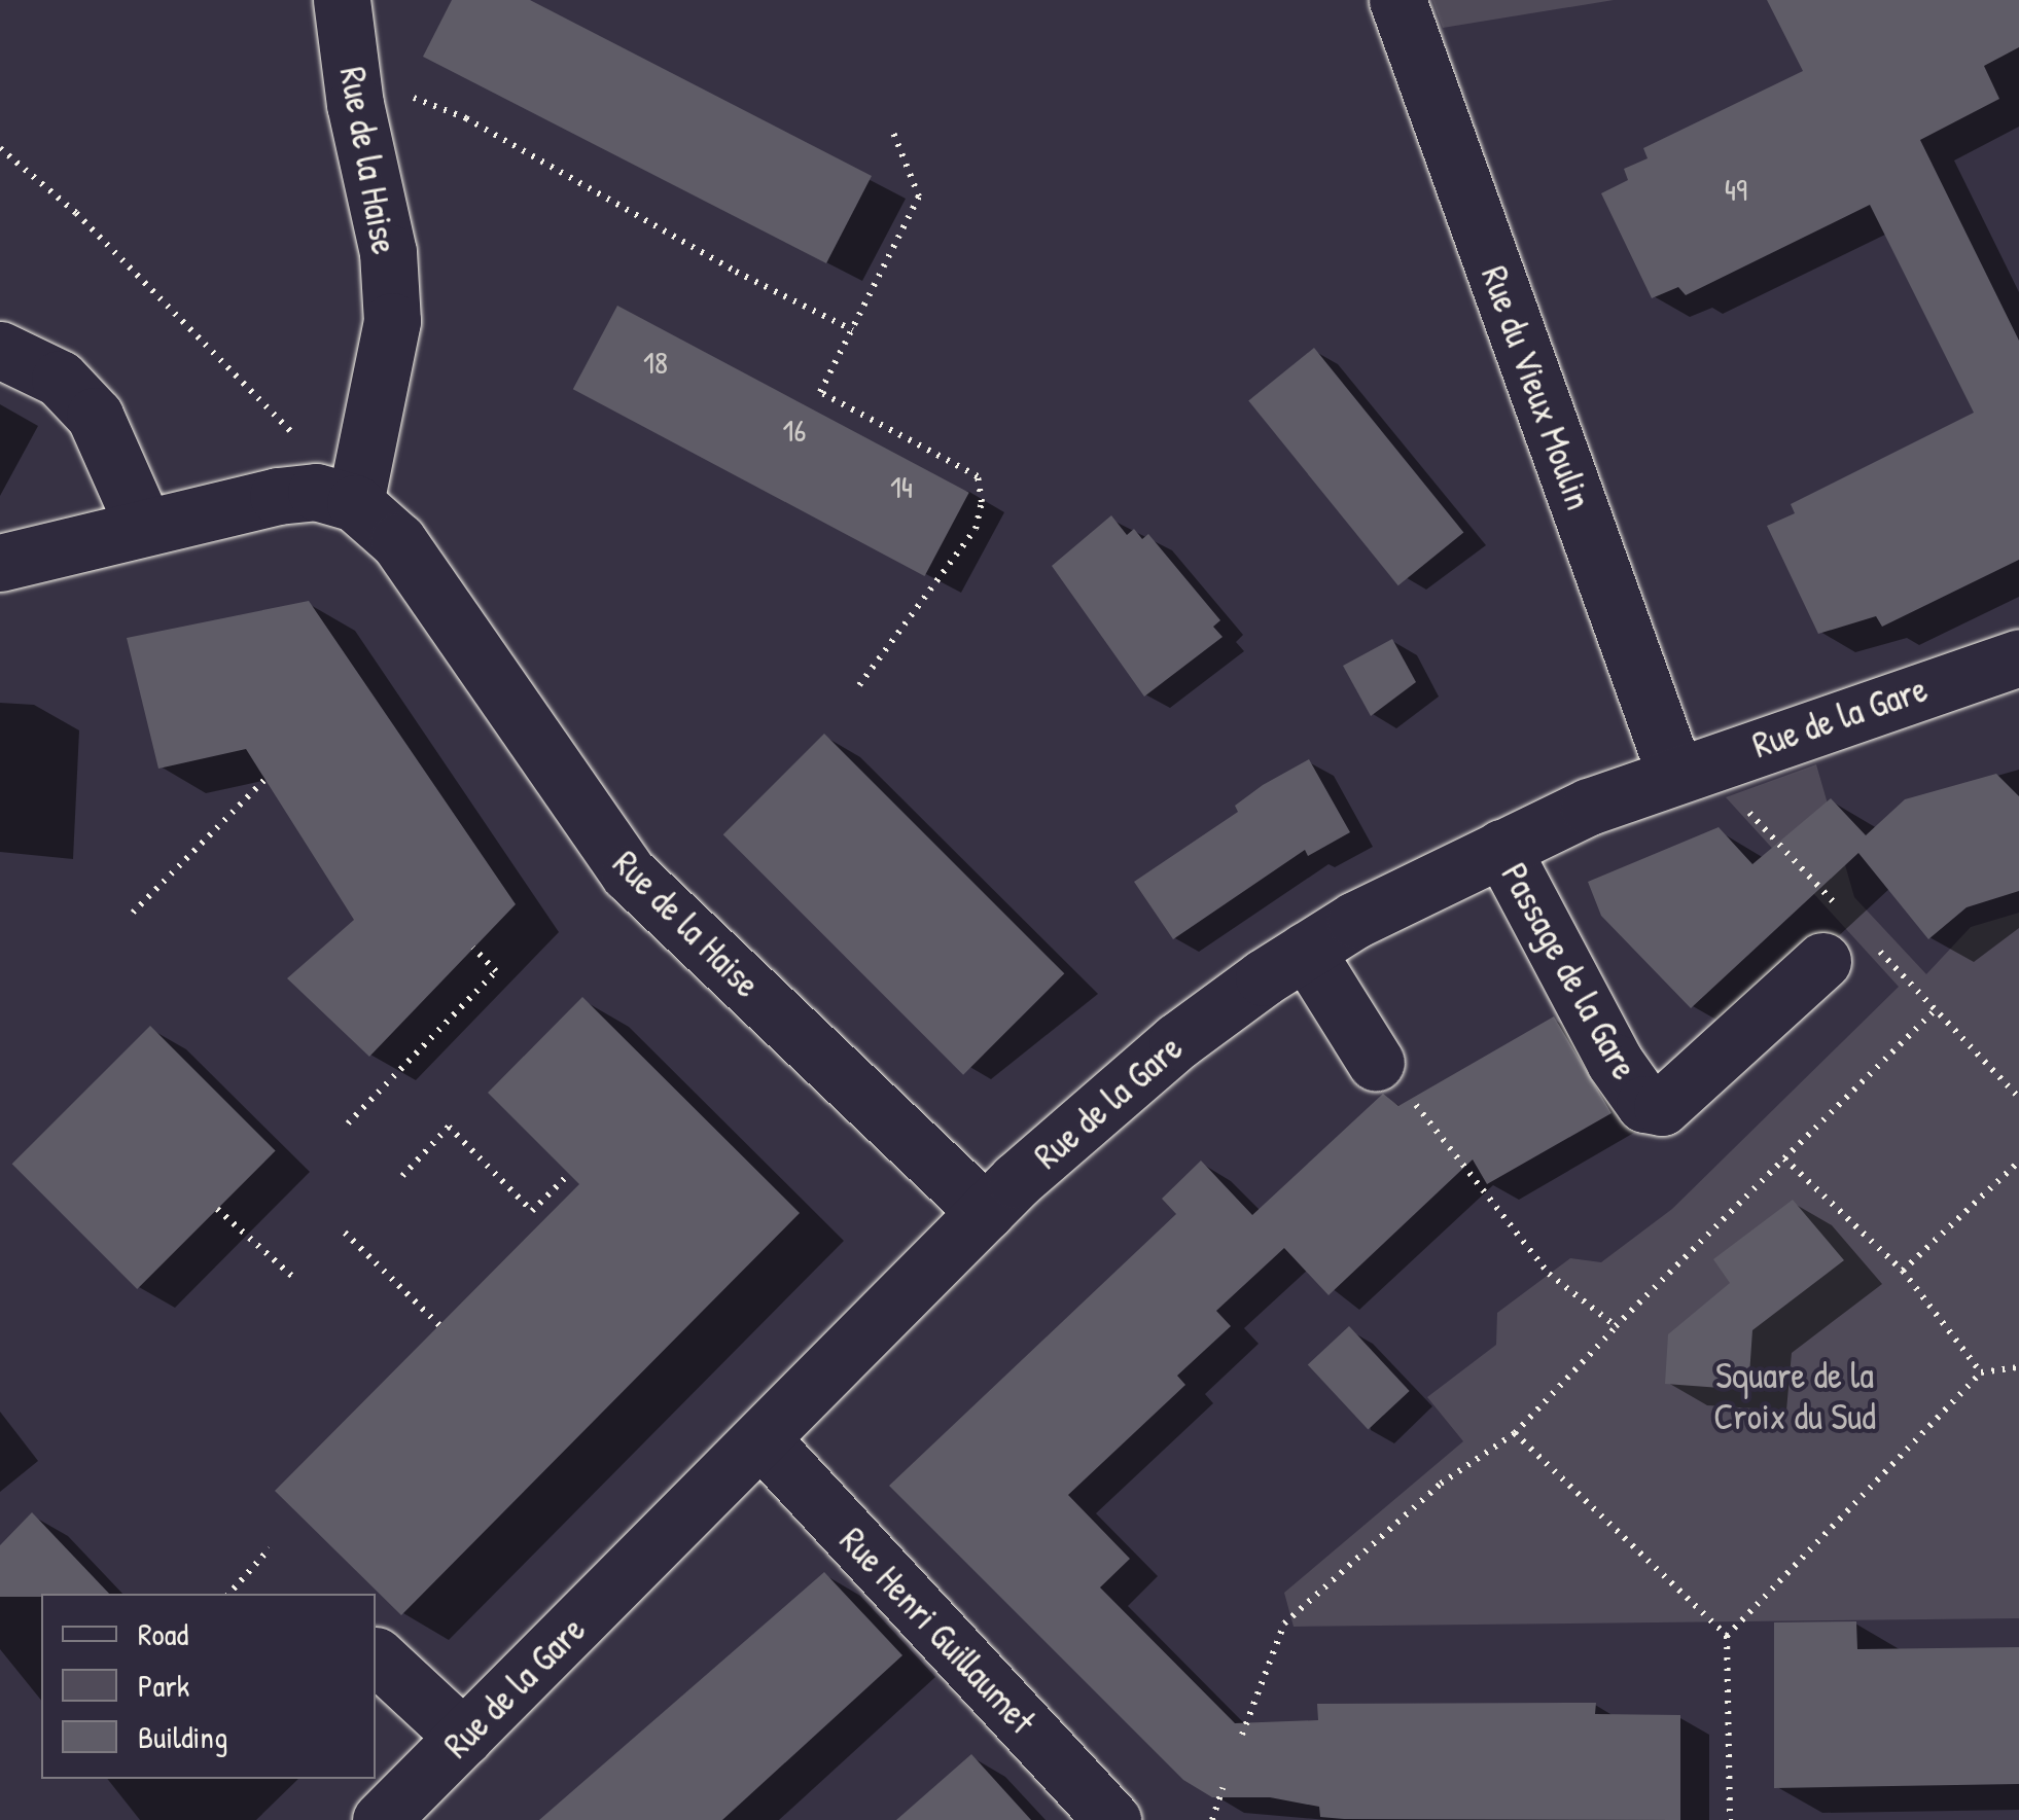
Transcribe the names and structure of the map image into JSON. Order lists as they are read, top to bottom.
{
  "streets": {
    "street": [
      "Rue de la Haise",
      "Rue du Vieux Moulin",
      "Rue de la Gare",
      "Passage de la Gare",
      "Rue Henri Guillaumet"
    ]
  },
  "crossings": [
    ["Rue de la Haise", "Rue de la Gare"],
    ["Rue du Vieux Moulin", "Rue de la Gare"],
    ["Rue de la Gare", "Passage de la Gare"],
    ["Rue de la Gare", "Rue Henri Guillaumet"]
  ],
  "parks": ["Square de la Croix du Sud"],
  "house_numbers": [
    "49",
    "18",
    "16",
    "14"
  ],
  "legend": ["Road", "Park", "Building"]
}
